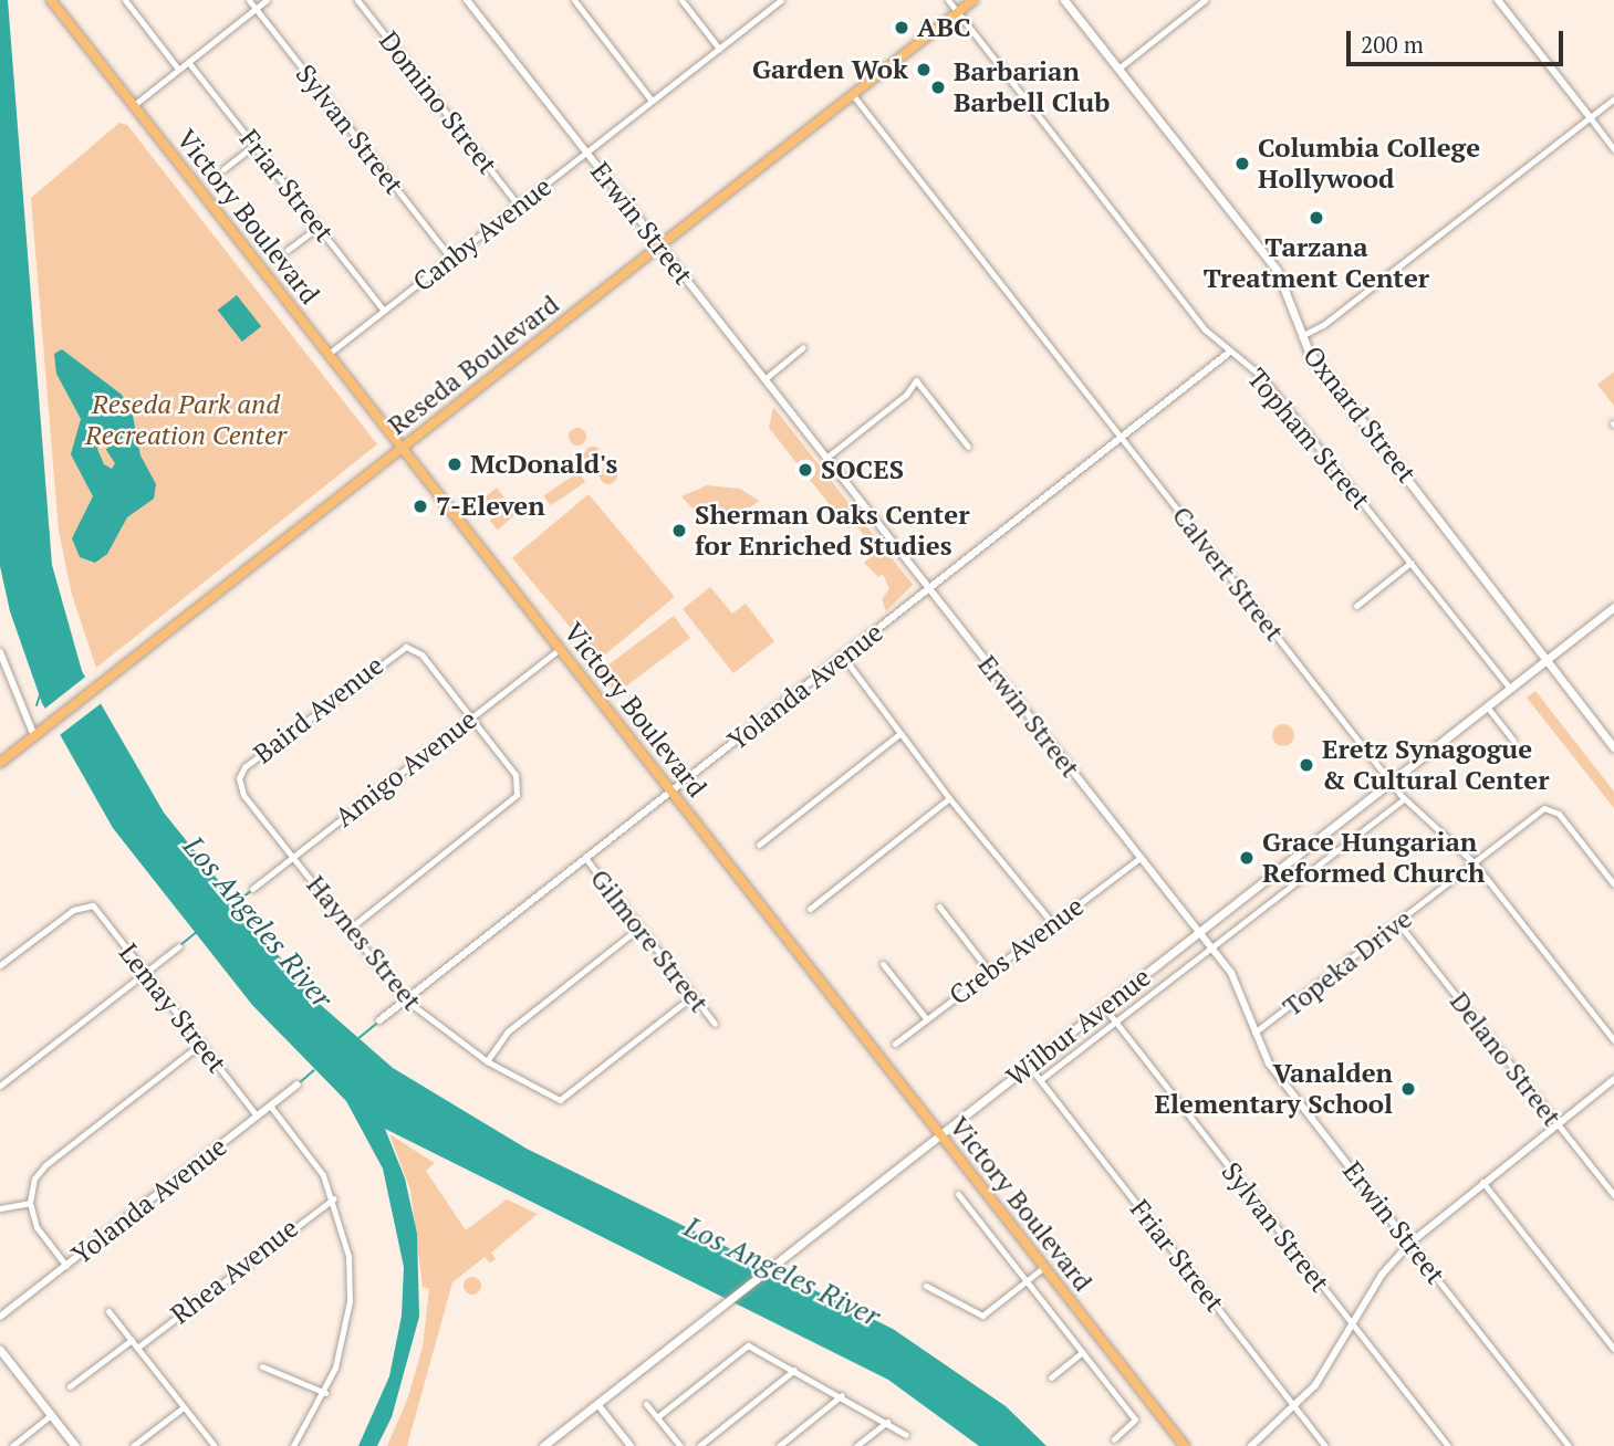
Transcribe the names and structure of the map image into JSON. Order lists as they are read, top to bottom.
{
  "streets": {
    "main road": [
      "Victory Boulevard",
      "Reseda Boulevard",
      "Oxnard Street",
      "Wilbur Avenue"
    ],
    "street": [
      "Domino Street",
      "Sylvan Street",
      "Friar Street",
      "Erwin Street",
      "Canby Avenue",
      "Topham Street",
      "Calvert Street",
      "Yolanda Avenue",
      "Baird Avenue",
      "Amigo Avenue",
      "Gilmore Street",
      "Haynes Street",
      "Crebs Avenue",
      "Topeka Drive",
      "Lemay Street",
      "Delano Street",
      "Rhea Avenue"
    ]
  },
  "crossings": [
    ["Domino Street", "Canby Avenue"],
    ["Sylvan Street", "Canby Avenue"],
    ["Sylvan Street", "Wilbur Avenue"],
    ["Friar Street", "Canby Avenue"],
    ["Friar Street", "Wilbur Avenue"],
    ["Victory Boulevard", "Canby Avenue"],
    ["Victory Boulevard", "Reseda Boulevard"],
    ["Victory Boulevard", "Yolanda Avenue"],
    ["Victory Boulevard", "Amigo Avenue"],
    ["Victory Boulevard", "Wilbur Avenue"],
    ["Erwin Street", "Canby Avenue"],
    ["Erwin Street", "Reseda Boulevard"],
    ["Erwin Street", "Yolanda Avenue"],
    ["Erwin Street", "Crebs Avenue"],
    ["Erwin Street", "Topeka Drive"],
    ["Erwin Street", "Wilbur Avenue"],
    ["Reseda Boulevard", "Topham Street"],
    ["Reseda Boulevard", "Calvert Street"],
    ["Oxnard Street", "Wilbur Avenue"],
    ["Topham Street", "Yolanda Avenue"],
    ["Topham Street", "Wilbur Avenue"],
    ["Calvert Street", "Yolanda Avenue"],
    ["Calvert Street", "Topeka Drive"],
    ["Calvert Street", "Wilbur Avenue"],
    ["Yolanda Avenue", "Gilmore Street"],
    ["Yolanda Avenue", "Haynes Street"],
    ["Yolanda Avenue", "Lemay Street"],
    ["Baird Avenue", "Amigo Avenue"],
    ["Baird Avenue", "Haynes Street"],
    ["Amigo Avenue", "Haynes Street"],
    ["Gilmore Street", "Haynes Street"],
    ["Topeka Drive", "Delano Street"]
  ],
  "water": ["Los Angeles River"],
  "parks": ["Reseda Park and Recreation Center"],
  "places": [
    "ABC",
    "Garden Wok",
    "Barbarian Barbell Club",
    "Columbia College Hollywood",
    "Tarzana Treatment Center",
    "McDonald's",
    "SOCES",
    "7-Eleven",
    "Sherman Oaks Center for Enriched Studies",
    "Eretz Synagogue & Cultural Center",
    "Grace Hungarian Reformed Church",
    "Vanalden Elementary School"
  ],
  "scale_bar": "200 m"
}
